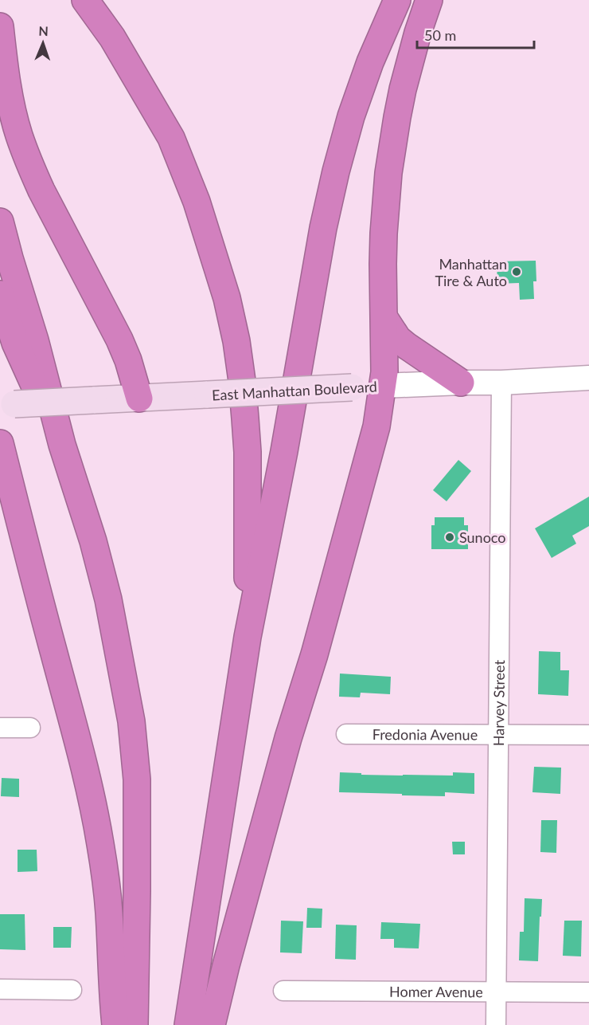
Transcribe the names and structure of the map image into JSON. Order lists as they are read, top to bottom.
{
  "streets": {
    "main road": ["East Manhattan Boulevard"],
    "street": ["Harvey Street", "Fredonia Avenue", "Homer Avenue"]
  },
  "crossings": [
    ["East Manhattan Boulevard", "Harvey Street"],
    ["Harvey Street", "Fredonia Avenue"],
    ["Harvey Street", "Homer Avenue"]
  ],
  "places": ["Manhattan Tire & Auto", "Sunoco"],
  "scale_bar": "50 m",
  "north": "top"
}
